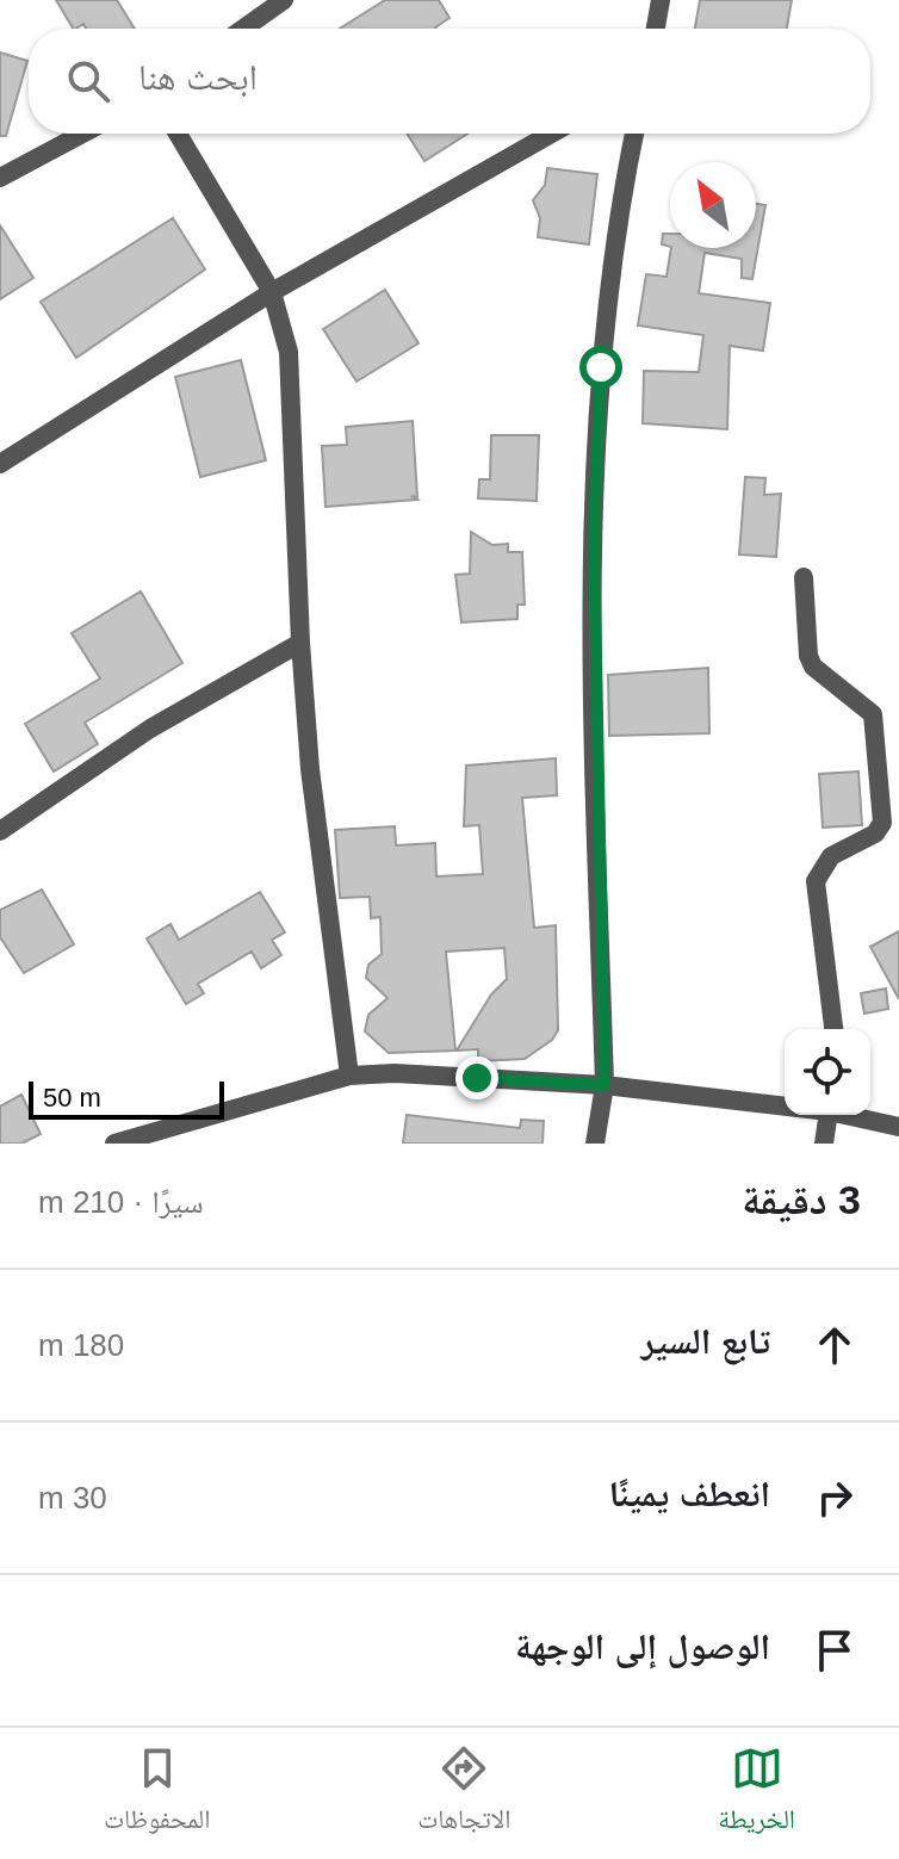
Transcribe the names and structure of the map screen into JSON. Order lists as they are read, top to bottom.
{
  "scale_bar": "50 m",
  "north": "top left",
  "page": {
    "search": "ابحث هنا",
    "scale": "50 m",
    "heading": ["3 دقيقة", "سيرًا · 210 m"],
    "list": [
      ["تابع السير", "180 m"],
      ["انعطف يمينًا", "30 m"],
      "الوصول إلى الوجهة"
    ],
    "nav": ["الخريطة", "الاتجاهات", "المحفوظات"]
  }
}
